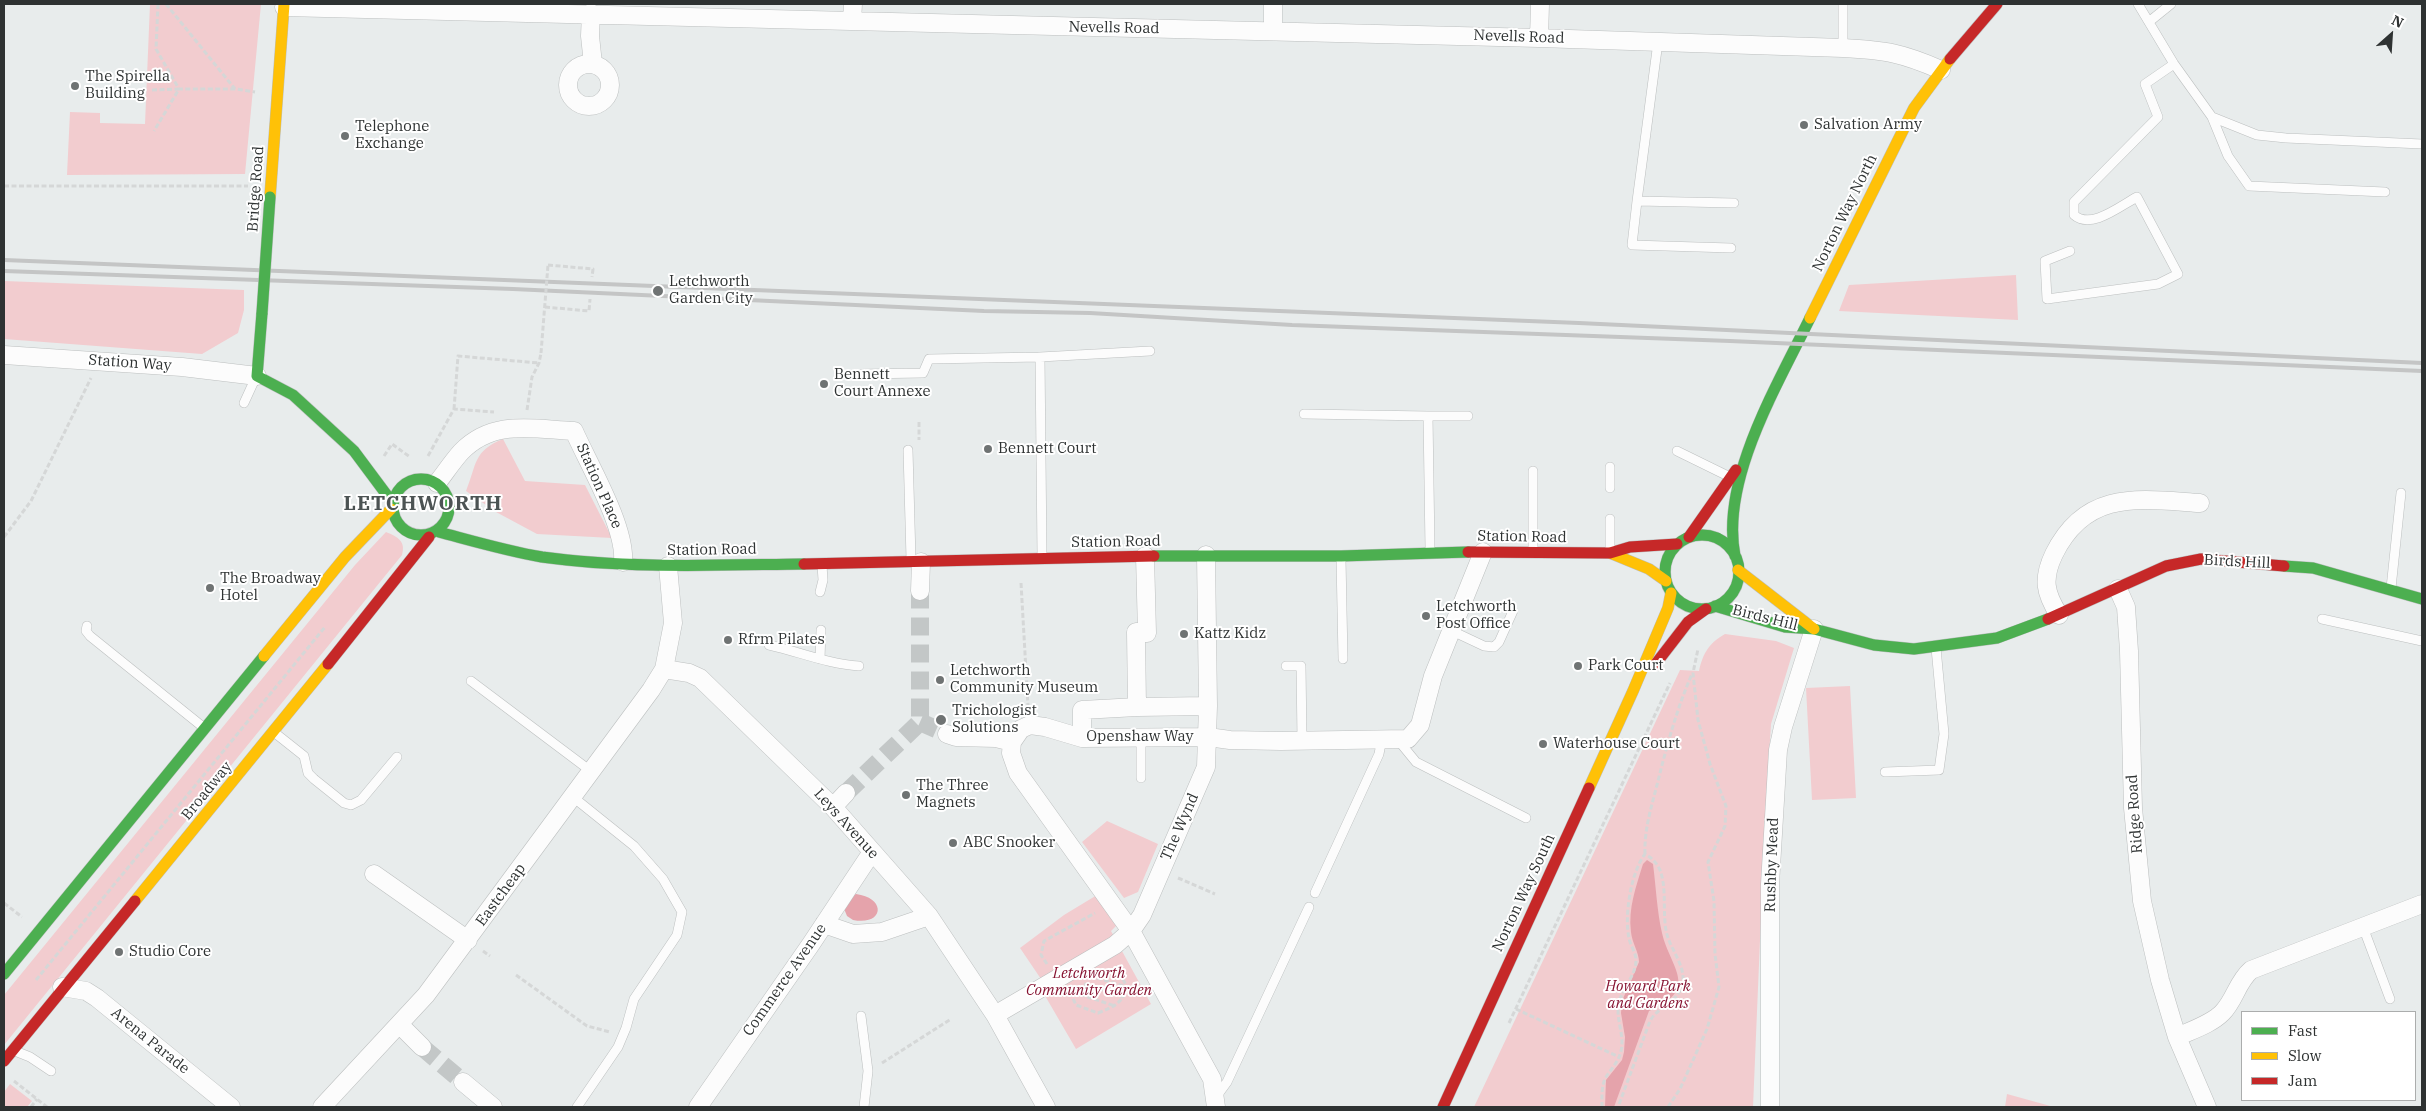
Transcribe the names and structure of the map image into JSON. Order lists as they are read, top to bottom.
{
  "streets": {
    "street": [
      "Nevells Road",
      "Bridge Road",
      "Norton Way North",
      "Station Way",
      "Station Place",
      "Station Road",
      "Birds Hill",
      "Openshaw Way",
      "Broadway",
      "Ridge Road",
      "Leys Avenue",
      "The Wynd",
      "Rushby Mead",
      "Norton Way South",
      "Eastcheap",
      "Commerce Avenue",
      "Arena Parade"
    ]
  },
  "crossings": [
    ["Nevells Road", "Bridge Road"],
    ["Nevells Road", "Norton Way North"],
    ["Bridge Road", "Station Way"],
    ["Norton Way North", "Station Road"],
    ["Norton Way North", "Birds Hill"],
    ["Norton Way North", "Norton Way South"],
    ["Station Place", "Station Road"],
    ["Station Place", "Broadway"],
    ["Station Road", "Birds Hill"],
    ["Station Road", "Openshaw Way"],
    ["Station Road", "The Wynd"],
    ["Station Road", "Norton Way South"],
    ["Birds Hill", "Ridge Road"],
    ["Birds Hill", "Rushby Mead"],
    ["Birds Hill", "Norton Way South"],
    ["Openshaw Way", "The Wynd"],
    ["Broadway", "Arena Parade"],
    ["Leys Avenue", "The Wynd"],
    ["Leys Avenue", "Eastcheap"],
    ["Leys Avenue", "Commerce Avenue"]
  ],
  "districts": ["LETCHWORTH"],
  "parks": ["Letchworth Community Garden", "Howard Park and Gardens"],
  "places": [
    "The Spirella Building",
    "Salvation Army",
    "Telephone Exchange",
    "Letchworth Garden City",
    "Bennett Court Annexe",
    "Bennett Court",
    "The Broadway Hotel",
    "Letchworth Post Office",
    "Kattz Kidz",
    "Rfrm Pilates",
    "Park Court",
    "Letchworth Community Museum",
    "Trichologist Solutions",
    "Waterhouse Court",
    "The Three Magnets",
    "ABC Snooker",
    "Studio Core"
  ],
  "legend": ["Fast", "Slow", "Jam"],
  "north": "top right"
}
